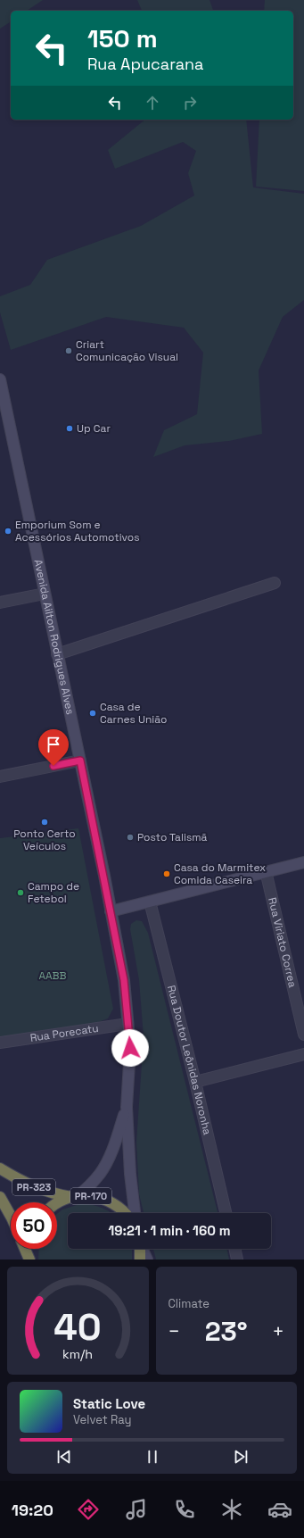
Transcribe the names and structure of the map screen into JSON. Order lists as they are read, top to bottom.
{
  "streets": {
    "highway": ["PR-323", "PR-170"],
    "main road": ["Avenida Ailton Rodrigues Alves"],
    "street": ["Rua Viriato Correa", "Rua Porecatu", "Rua Doutor Leônidas Noronha"]
  },
  "crossings": [
    ["Avenida Ailton Rodrigues Alves", "Rua Porecatu"],
    ["PR-323", "PR-170"]
  ],
  "parks": ["AABB"],
  "places": [
    "Criart Comunicação Visual",
    "Up Car",
    "Emporium Som e Acessórios Automotivos",
    "Casa de Carnes União",
    "Ponto Certo Veículos",
    "Posto Talismã",
    "Casa do Marmitex Comida Caseira",
    "Campo de Fetebol"
  ],
  "page": {
    "turn": ["150 m", "Rua Apucarana"],
    "limit": "50",
    "trip": "19:21 · 1 min · 160 m",
    "tile": "Climate",
    "heat": ["−", "23°", "+"],
    "song": ["Static Love", "Velvet Ray"],
    "tabs": "19:20",
    "gauge": ["40", "km/h"]
  }
}
